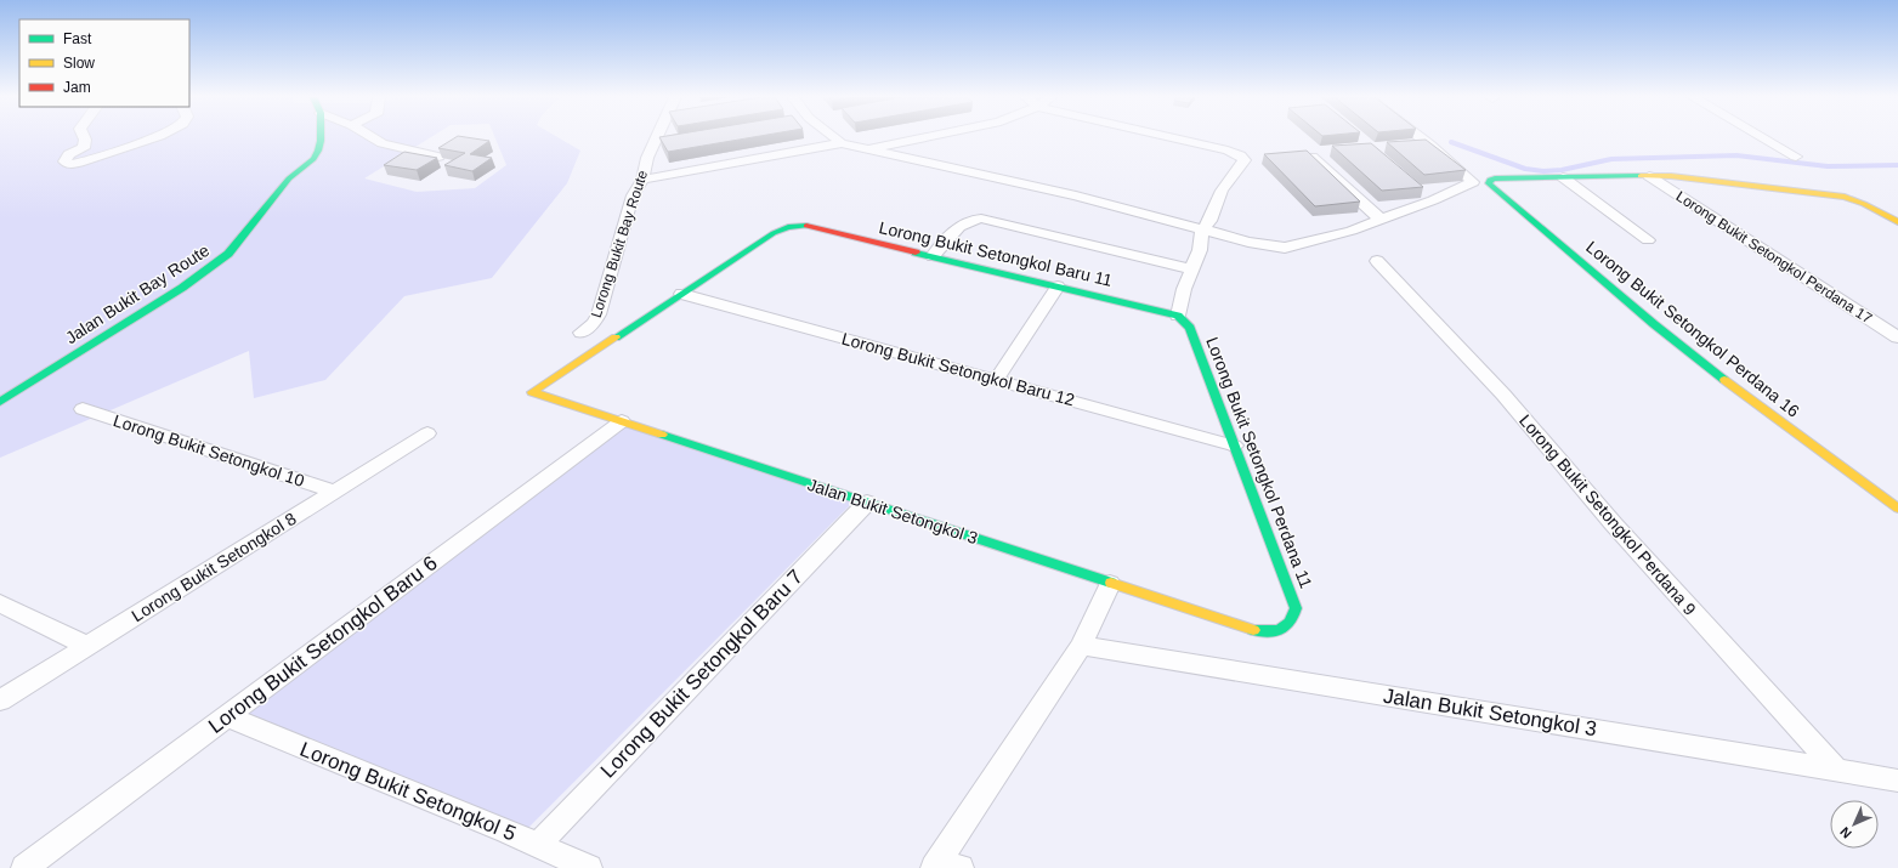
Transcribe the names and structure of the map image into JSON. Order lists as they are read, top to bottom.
{
  "streets": {
    "street": [
      "Lorong Bukit Bay Route",
      "Lorong Bukit Setongkol Baru 11",
      "Lorong Bukit Setongkol Perdana 17",
      "Jalan Bukit Bay Route",
      "Lorong Bukit Setongkol Perdana 16",
      "Lorong Bukit Setongkol Baru 12",
      "Lorong Bukit Setongkol 10",
      "Lorong Bukit Setongkol Perdana 11",
      "Jalan Bukit Setongkol 3",
      "Lorong Bukit Setongkol Perdana 9",
      "Lorong Bukit Setongkol 8",
      "Lorong Bukit Setongkol Baru 6",
      "Lorong Bukit Setongkol Baru 7",
      "Lorong Bukit Setongkol 5"
    ]
  },
  "crossings": [
    ["Lorong Bukit Setongkol Baru 11", "Lorong Bukit Setongkol Baru 12"],
    ["Lorong Bukit Setongkol Baru 11", "Lorong Bukit Setongkol Perdana 11"],
    ["Lorong Bukit Setongkol Baru 11", "Jalan Bukit Setongkol 3"],
    ["Lorong Bukit Setongkol Baru 12", "Lorong Bukit Setongkol Perdana 11"],
    ["Lorong Bukit Setongkol Baru 12", "Jalan Bukit Setongkol 3"],
    ["Lorong Bukit Setongkol 10", "Lorong Bukit Setongkol 8"],
    ["Lorong Bukit Setongkol Perdana 11", "Jalan Bukit Setongkol 3"],
    ["Jalan Bukit Setongkol 3", "Lorong Bukit Setongkol Perdana 9"],
    ["Jalan Bukit Setongkol 3", "Lorong Bukit Setongkol Baru 6"],
    ["Jalan Bukit Setongkol 3", "Lorong Bukit Setongkol Baru 7"],
    ["Lorong Bukit Setongkol Baru 6", "Lorong Bukit Setongkol 5"],
    ["Lorong Bukit Setongkol Baru 7", "Lorong Bukit Setongkol 5"]
  ],
  "legend": ["Fast", "Slow", "Jam"],
  "north": "bottom left"
}
